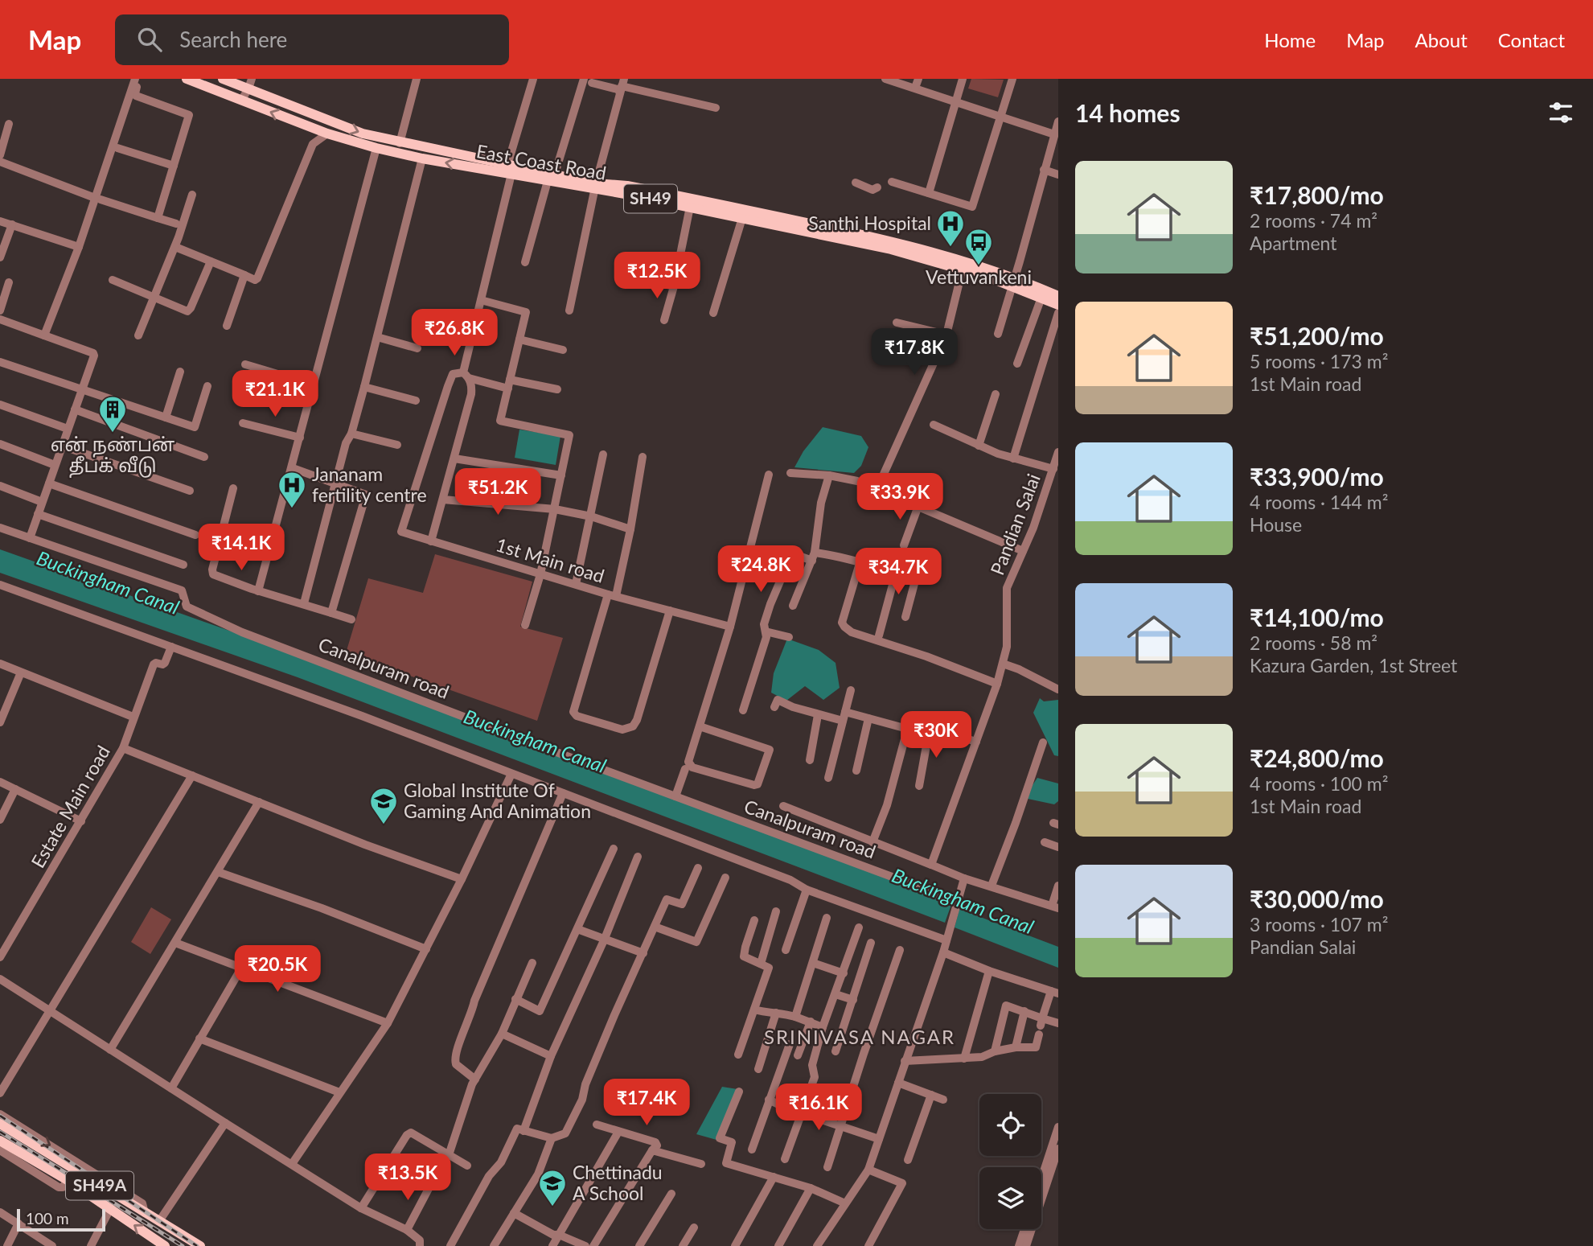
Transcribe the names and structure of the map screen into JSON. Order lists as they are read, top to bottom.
{
  "streets": {
    "main road": ["East Coast Road", "SH49", "SH49A"],
    "street": [
      "Pandian Salai",
      "1st Main road",
      "Canalpuram road",
      "Estate Main road"
    ]
  },
  "districts": ["SRINIVASA NAGAR"],
  "water": ["Buckingham Canal"],
  "places": {
    "hospital": ["Santhi Hospital", "Jananam fertility centre"],
    "bus stop": ["Vettuvankeni"],
    "building": ["என் நண்பன் தீபக் வீடு"],
    "school or university": ["Global Institute Of Gaming And Animation", "Chettinadu A School"]
  },
  "scale_bar": "100 m",
  "page": {
    "header": "Map",
    "search": "Search here",
    "nav": [
      "Home",
      "Map",
      "About",
      "Contact"
    ],
    "heading": "14 homes",
    "list": [
      {
        "name": "₹17,800/mo",
        "note": "2 rooms · 74 m² · Apartment"
      },
      {
        "name": "₹51,200/mo",
        "note": "5 rooms · 173 m² · 1st Main road"
      },
      {
        "name": "₹33,900/mo",
        "note": "4 rooms · 144 m² · House"
      },
      {
        "name": "₹14,100/mo",
        "note": "2 rooms · 58 m² · Kazura Garden, 1st Street"
      },
      {
        "name": "₹24,800/mo",
        "note": "4 rooms · 100 m² · 1st Main road"
      },
      {
        "name": "₹30,000/mo",
        "note": "3 rooms · 107 m² · Pandian Salai"
      }
    ],
    "price": [
      "₹12.5K",
      "₹26.8K",
      "₹17.8K",
      "₹21.1K",
      "₹51.2K",
      "₹33.9K",
      "₹14.1K",
      "₹24.8K",
      "₹34.7K",
      "₹30K",
      "₹20.5K",
      "₹17.4K",
      "₹16.1K",
      "₹13.5K"
    ],
    "scale": "100 m"
  }
}
